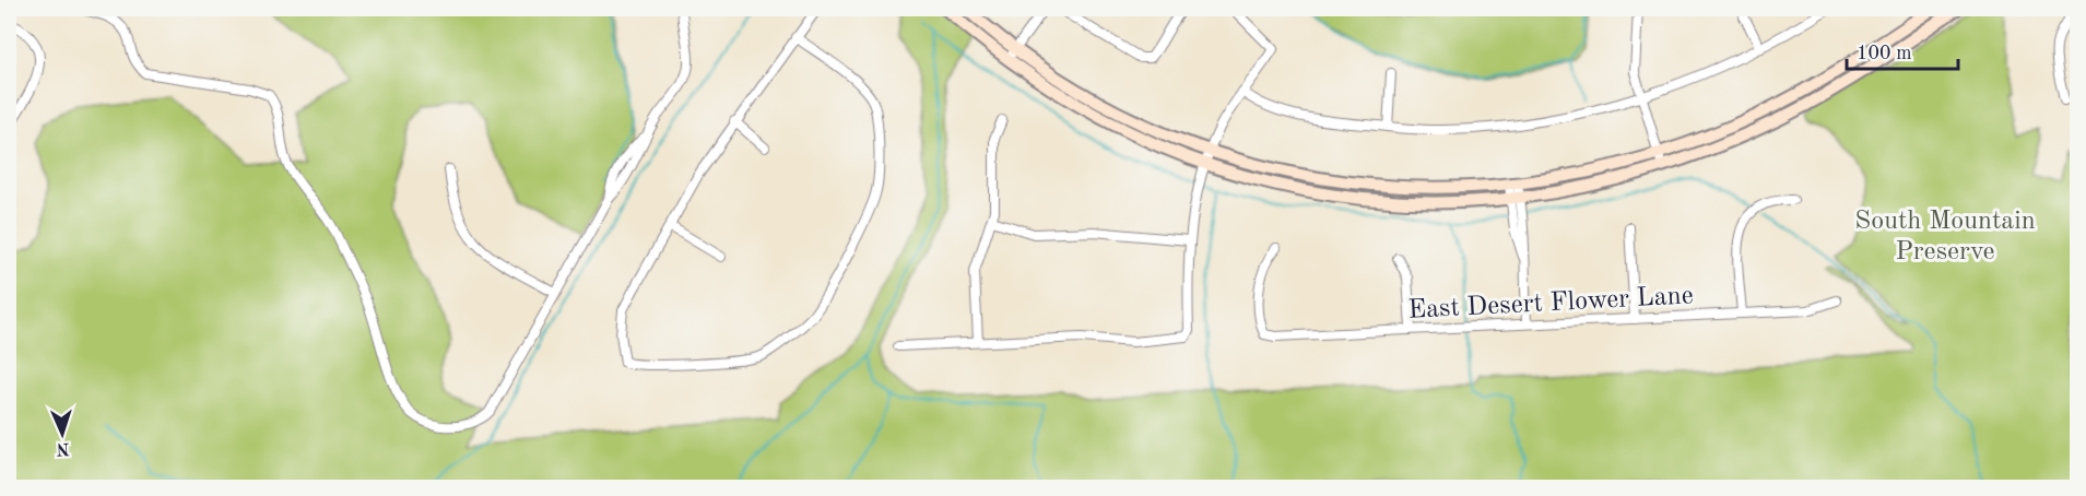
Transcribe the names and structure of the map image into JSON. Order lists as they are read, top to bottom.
{
  "streets": {
    "street": ["East Desert Flower Lane"]
  },
  "parks": ["South Mountain Preserve"],
  "scale_bar": "100 m",
  "north": "bottom"
}
